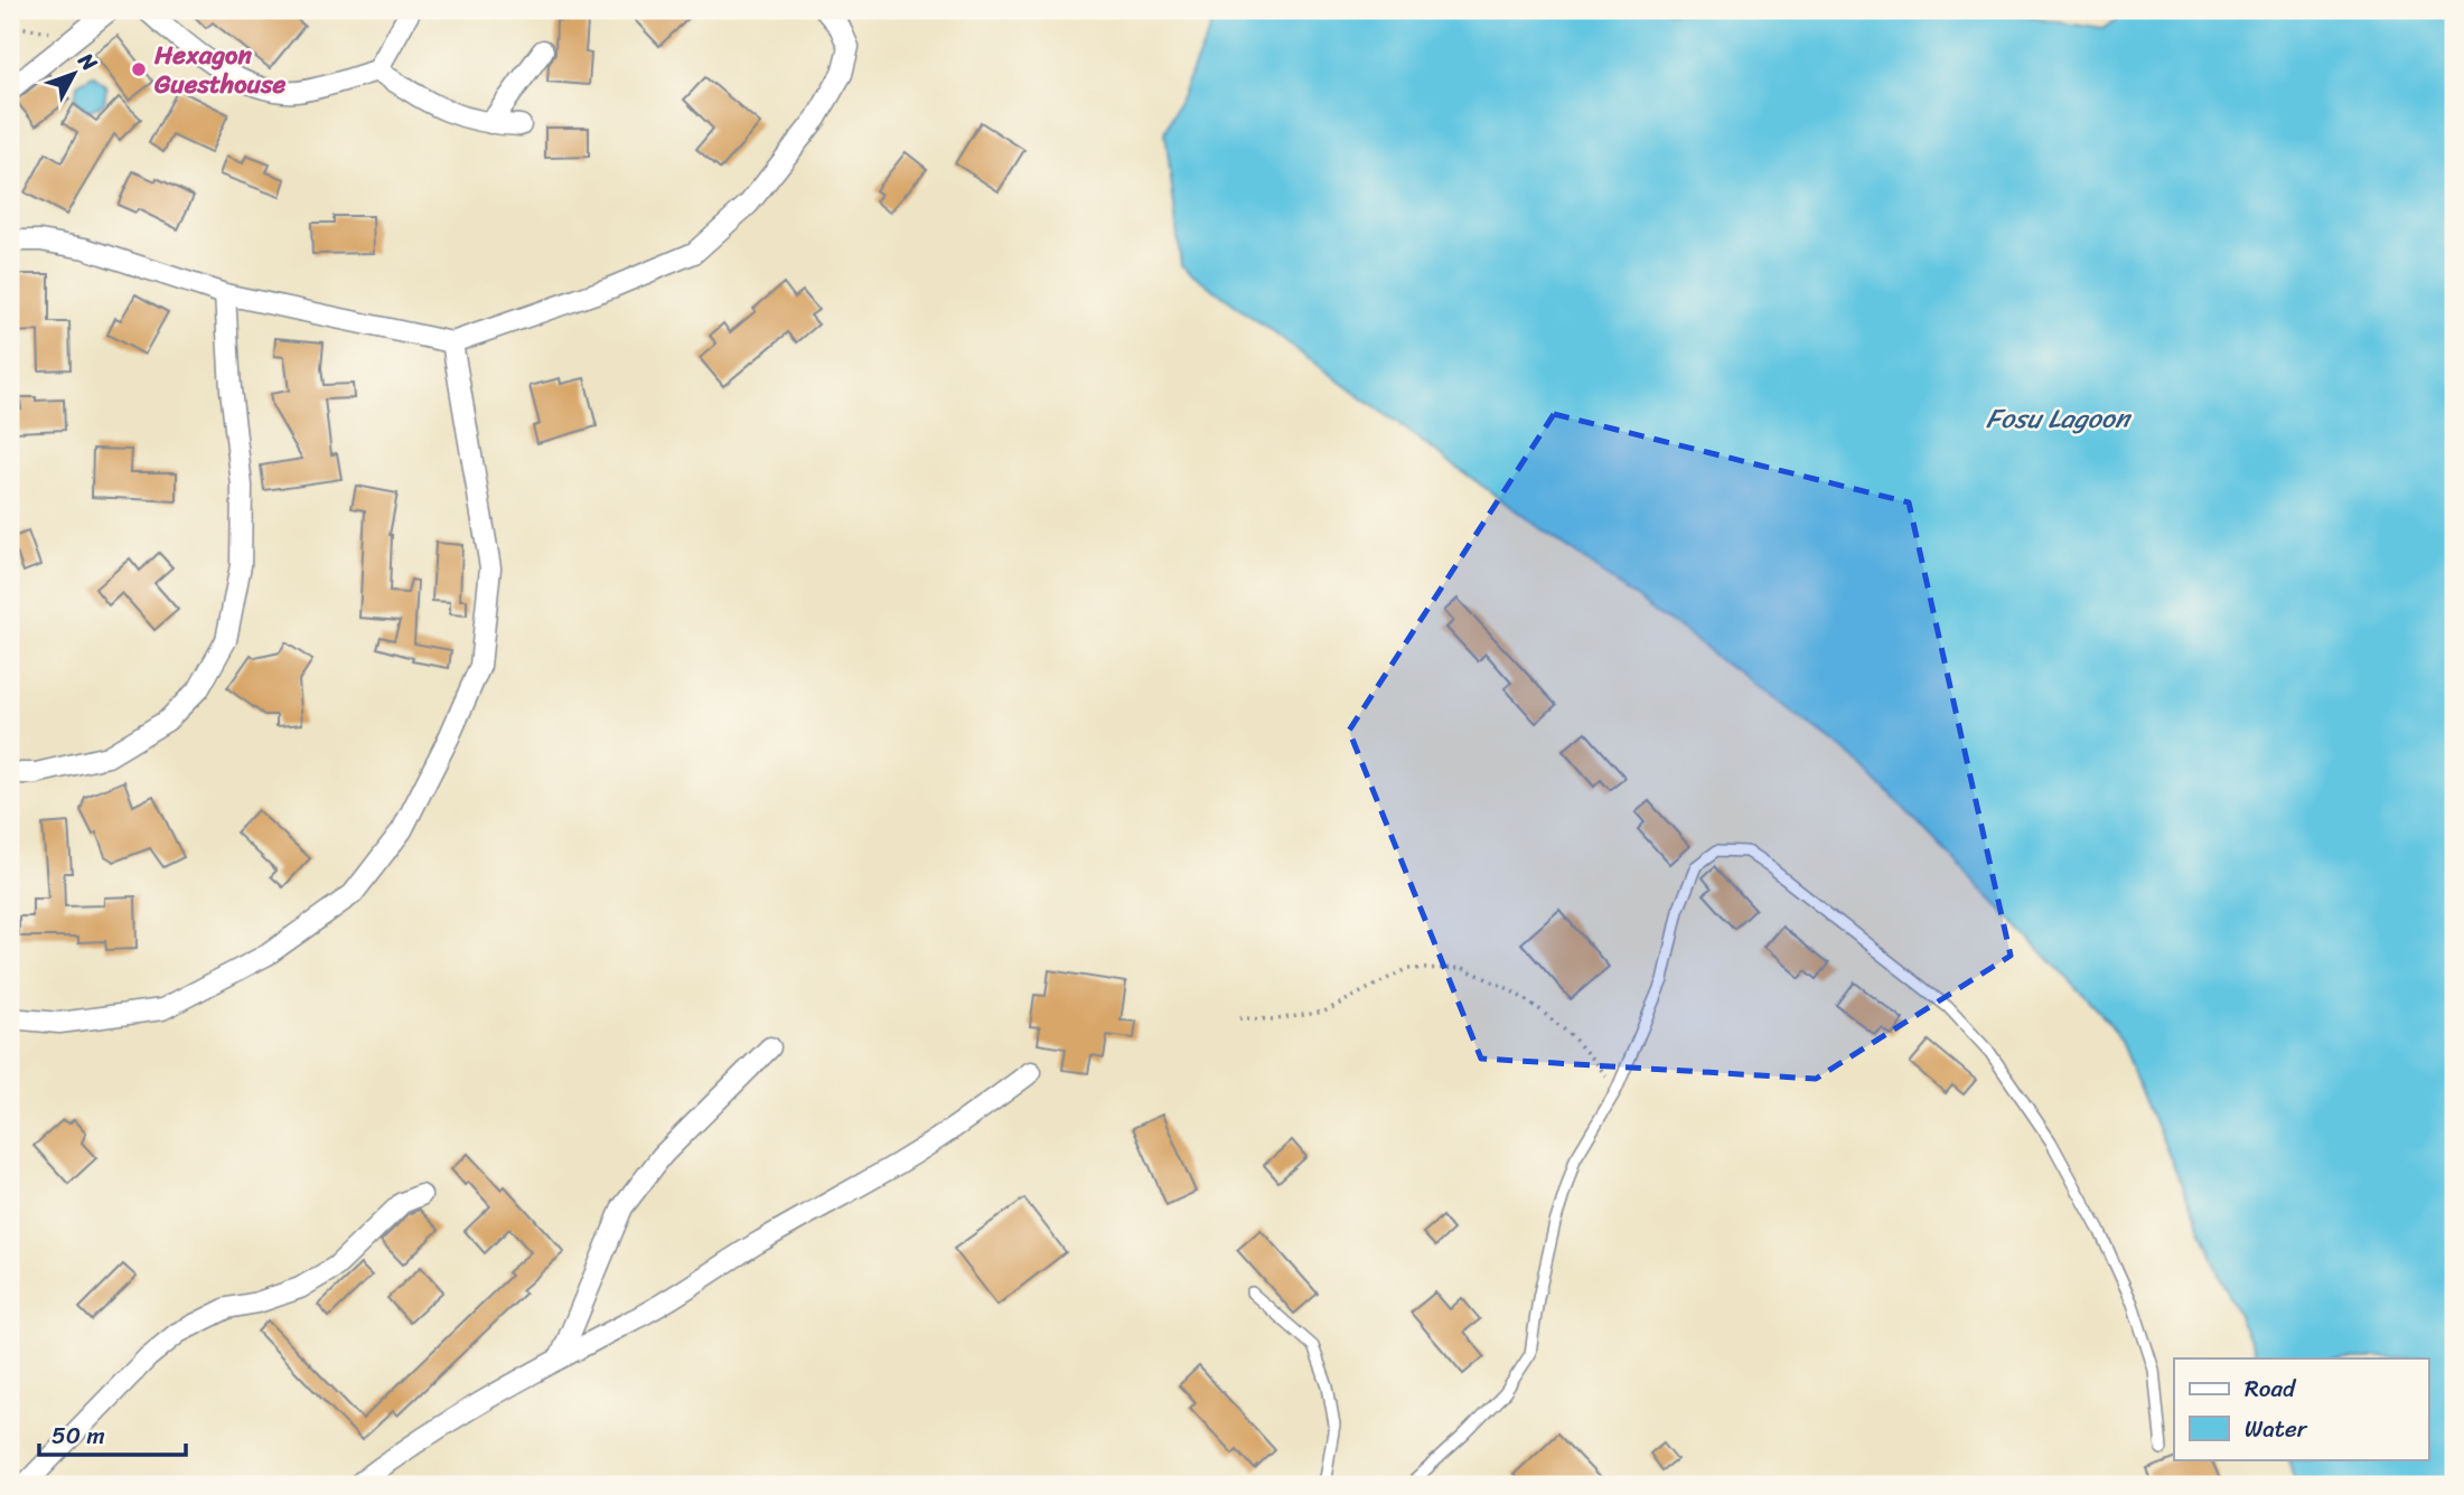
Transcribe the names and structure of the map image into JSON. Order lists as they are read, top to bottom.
{
  "water": ["Fosu Lagoon"],
  "places": ["Hexagon Guesthouse"],
  "legend": ["Road", "Water"],
  "scale_bar": "50 m",
  "north": "top right"
}
